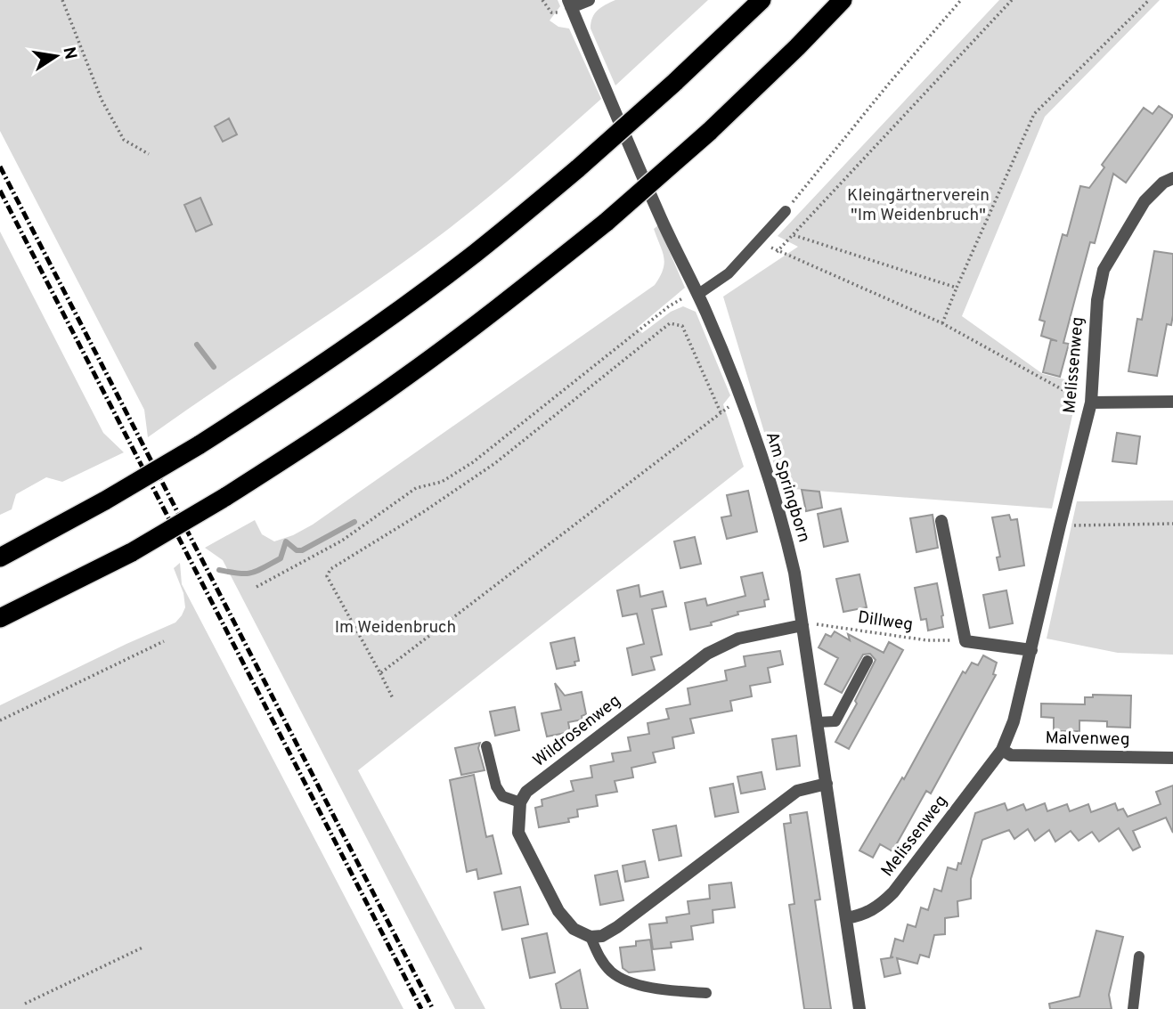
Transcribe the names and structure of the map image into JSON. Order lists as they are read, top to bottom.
{
  "streets": {
    "street": [
      "Melissenweg",
      "Am Springborn",
      "Wildrosenweg",
      "Malvenweg"
    ],
    "path": ["Dillweg"]
  },
  "crossings": [
    ["Melissenweg", "Am Springborn"],
    ["Melissenweg", "Malvenweg"],
    ["Am Springborn", "Dillweg"],
    ["Am Springborn", "Wildrosenweg"],
    ["Dillweg", "Wildrosenweg"]
  ],
  "parks": ["Kleingärtnerverein \"Im Weidenbruch\"", "Im Weidenbruch"],
  "north": "right"
}
